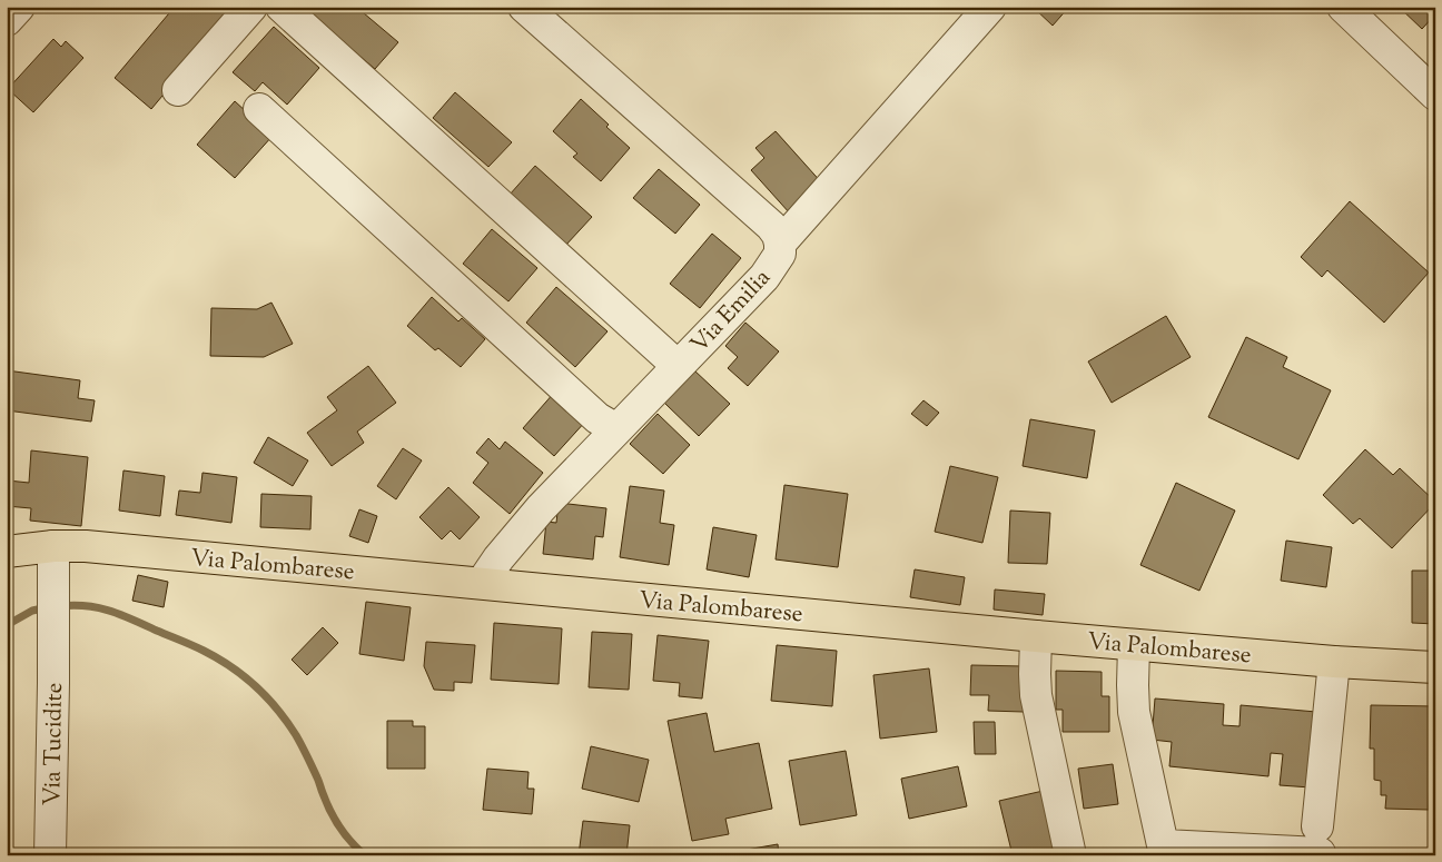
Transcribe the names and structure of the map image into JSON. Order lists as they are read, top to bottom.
{
  "streets": {
    "main road": ["Via Palombarese"],
    "street": ["Via Emilia", "Via Tucidite"]
  },
  "crossings": [
    ["Via Emilia", "Via Palombarese"],
    ["Via Palombarese", "Via Tucidite"]
  ]
}
